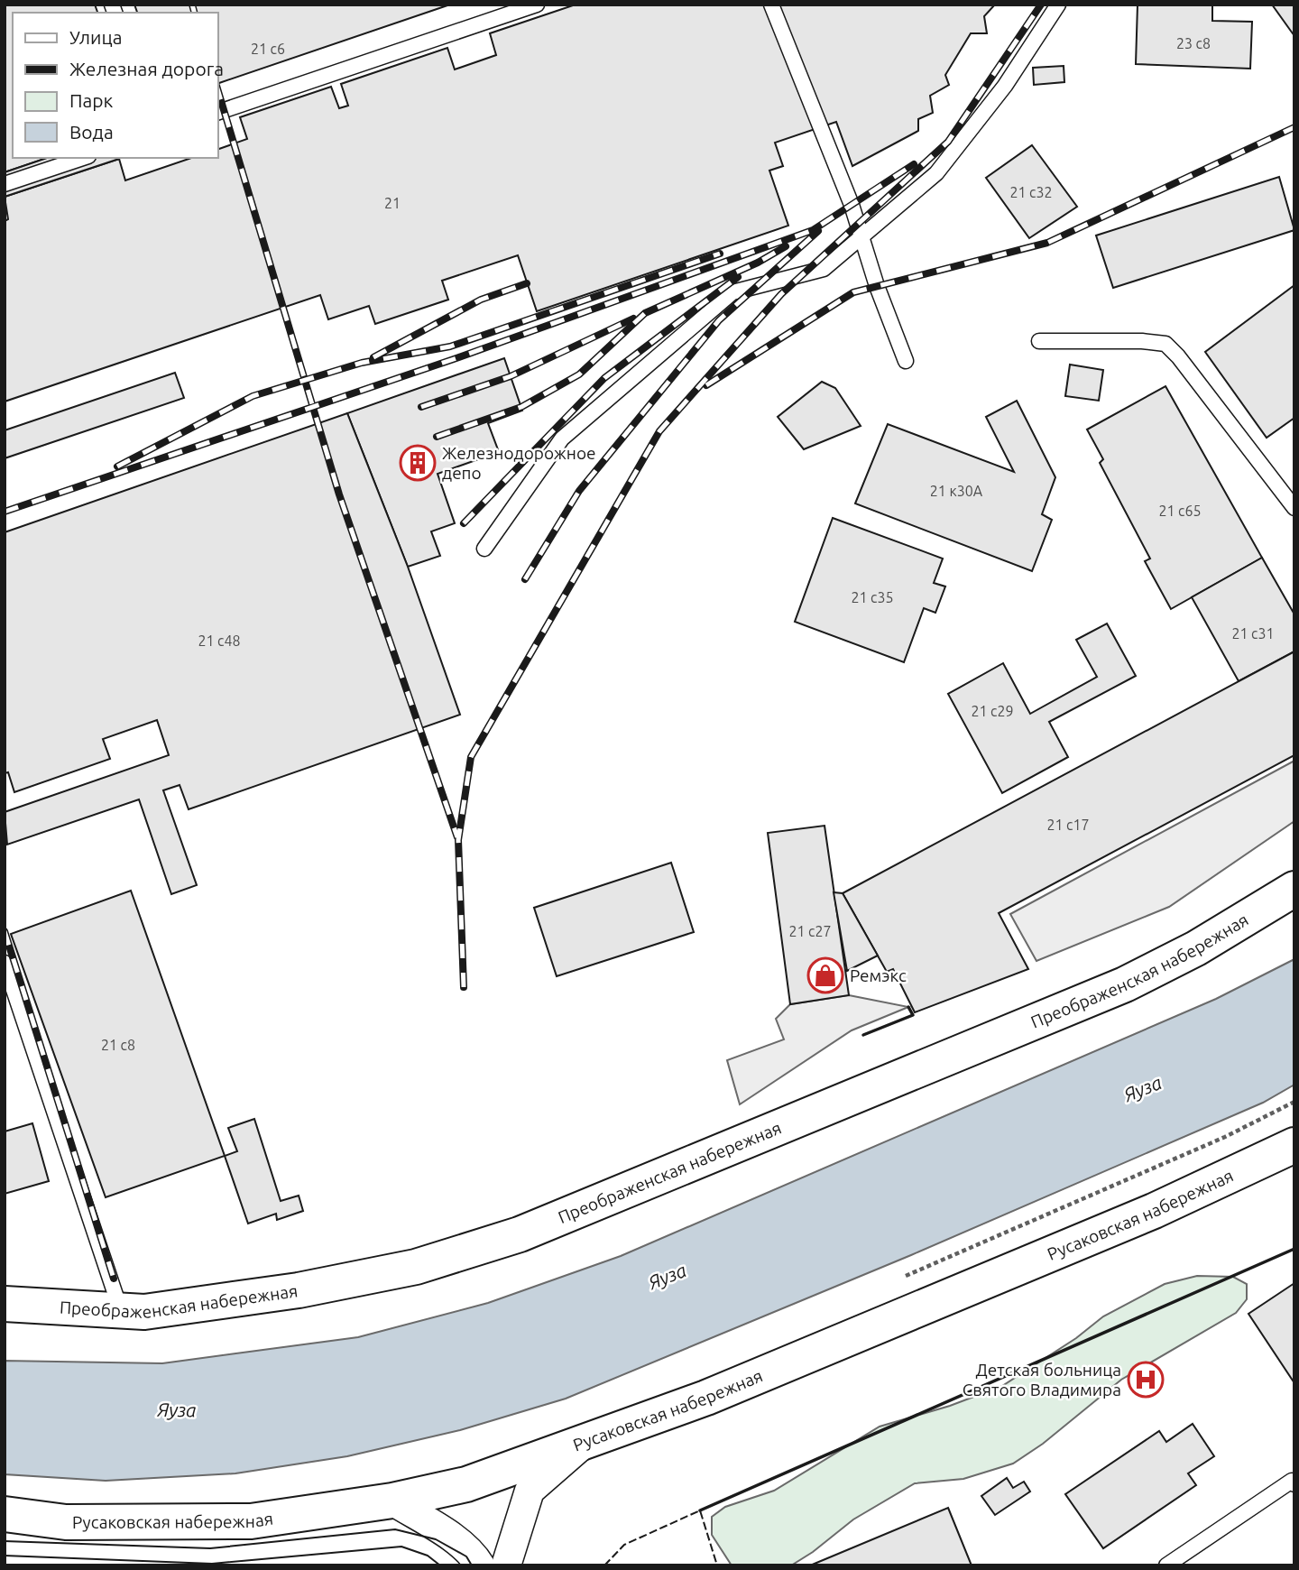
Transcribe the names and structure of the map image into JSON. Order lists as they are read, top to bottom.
{
  "streets": {
    "main road": ["Преображенская набережная", "Русаковская набережная"]
  },
  "water": ["Яуза"],
  "places": {
    "building": ["Железнодорожное депо"],
    "shop": ["Ремэкс"],
    "hospital": ["Детская больница Святого Владимира"]
  },
  "house_numbers": [
    "23 с8",
    "21 с6",
    "21 с32",
    "21",
    "21 к30А",
    "21 с65",
    "21 с35",
    "21 с31",
    "21 с48",
    "21 с29",
    "21 с17",
    "21 с27",
    "21 с8"
  ],
  "legend": [
    "Улица",
    "Железная дорога",
    "Парк",
    "Вода"
  ]
}
